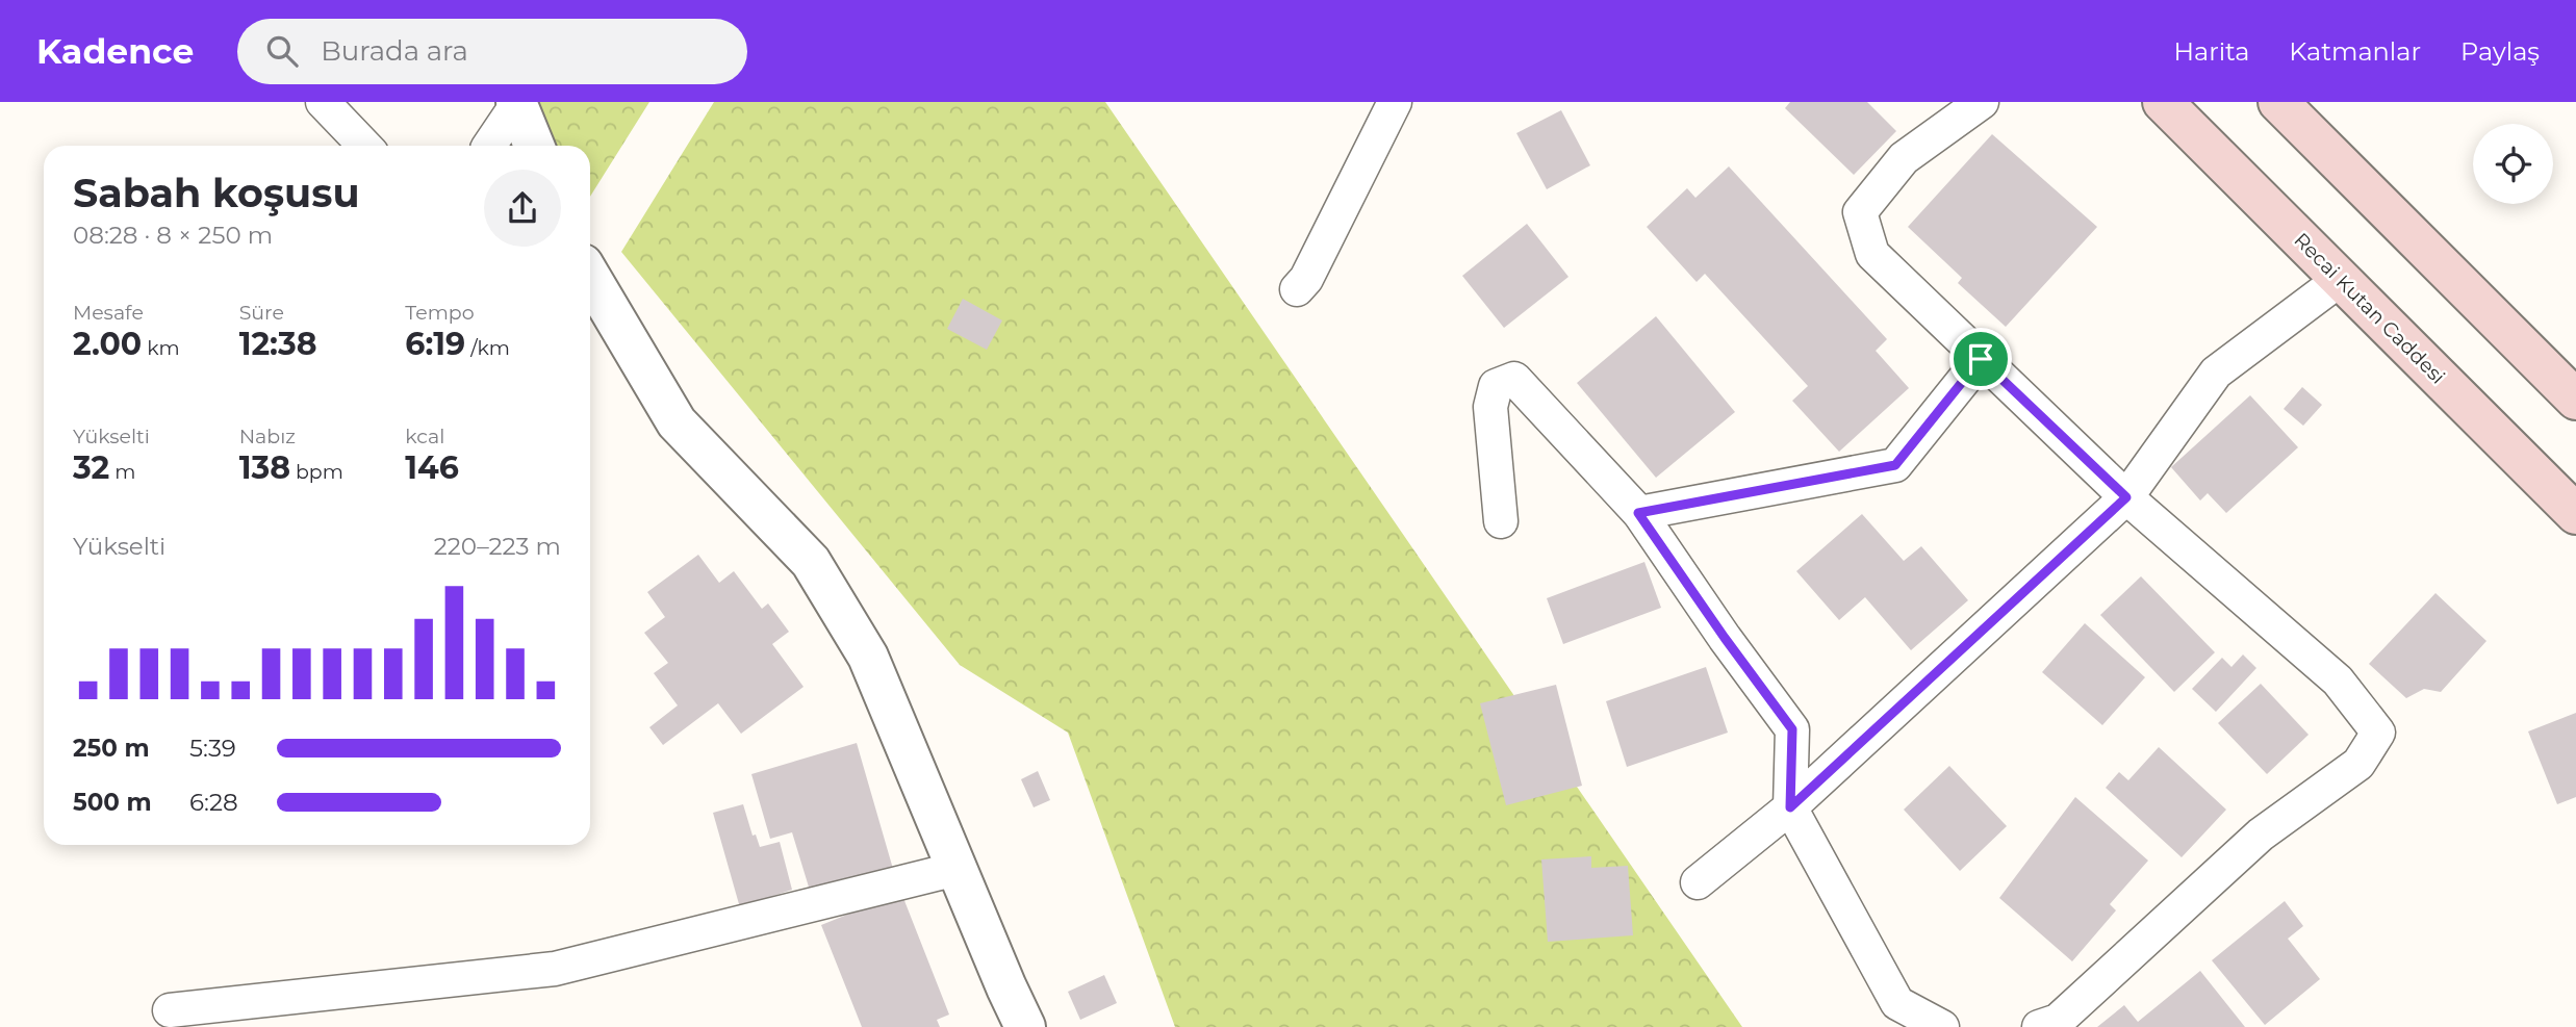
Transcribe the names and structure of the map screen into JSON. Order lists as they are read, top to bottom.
{
  "streets": {
    "main road": ["Recai Kutan Caddesi"]
  },
  "page": {
    "header": "Kadence",
    "search": "Burada ara",
    "nav": ["Harita", "Katmanlar", "Paylaş"],
    "heading": ["Sabah koşusu", "08:28 · 8 × 250 m"],
    "stats": [
      ["Mesafe", "2.00 km"],
      ["Süre", "12:38"],
      ["Tempo", "6:19 /km"],
      ["Yükselti", "32 m"],
      ["Nabız", "138 bpm"],
      ["kcal", "146"]
    ],
    "chart": ["Yükselti", "220–223 m"],
    "list": [
      {
        "name": "250 m",
        "note": "5:39"
      },
      {
        "name": "500 m",
        "note": "6:28"
      }
    ]
  }
}
